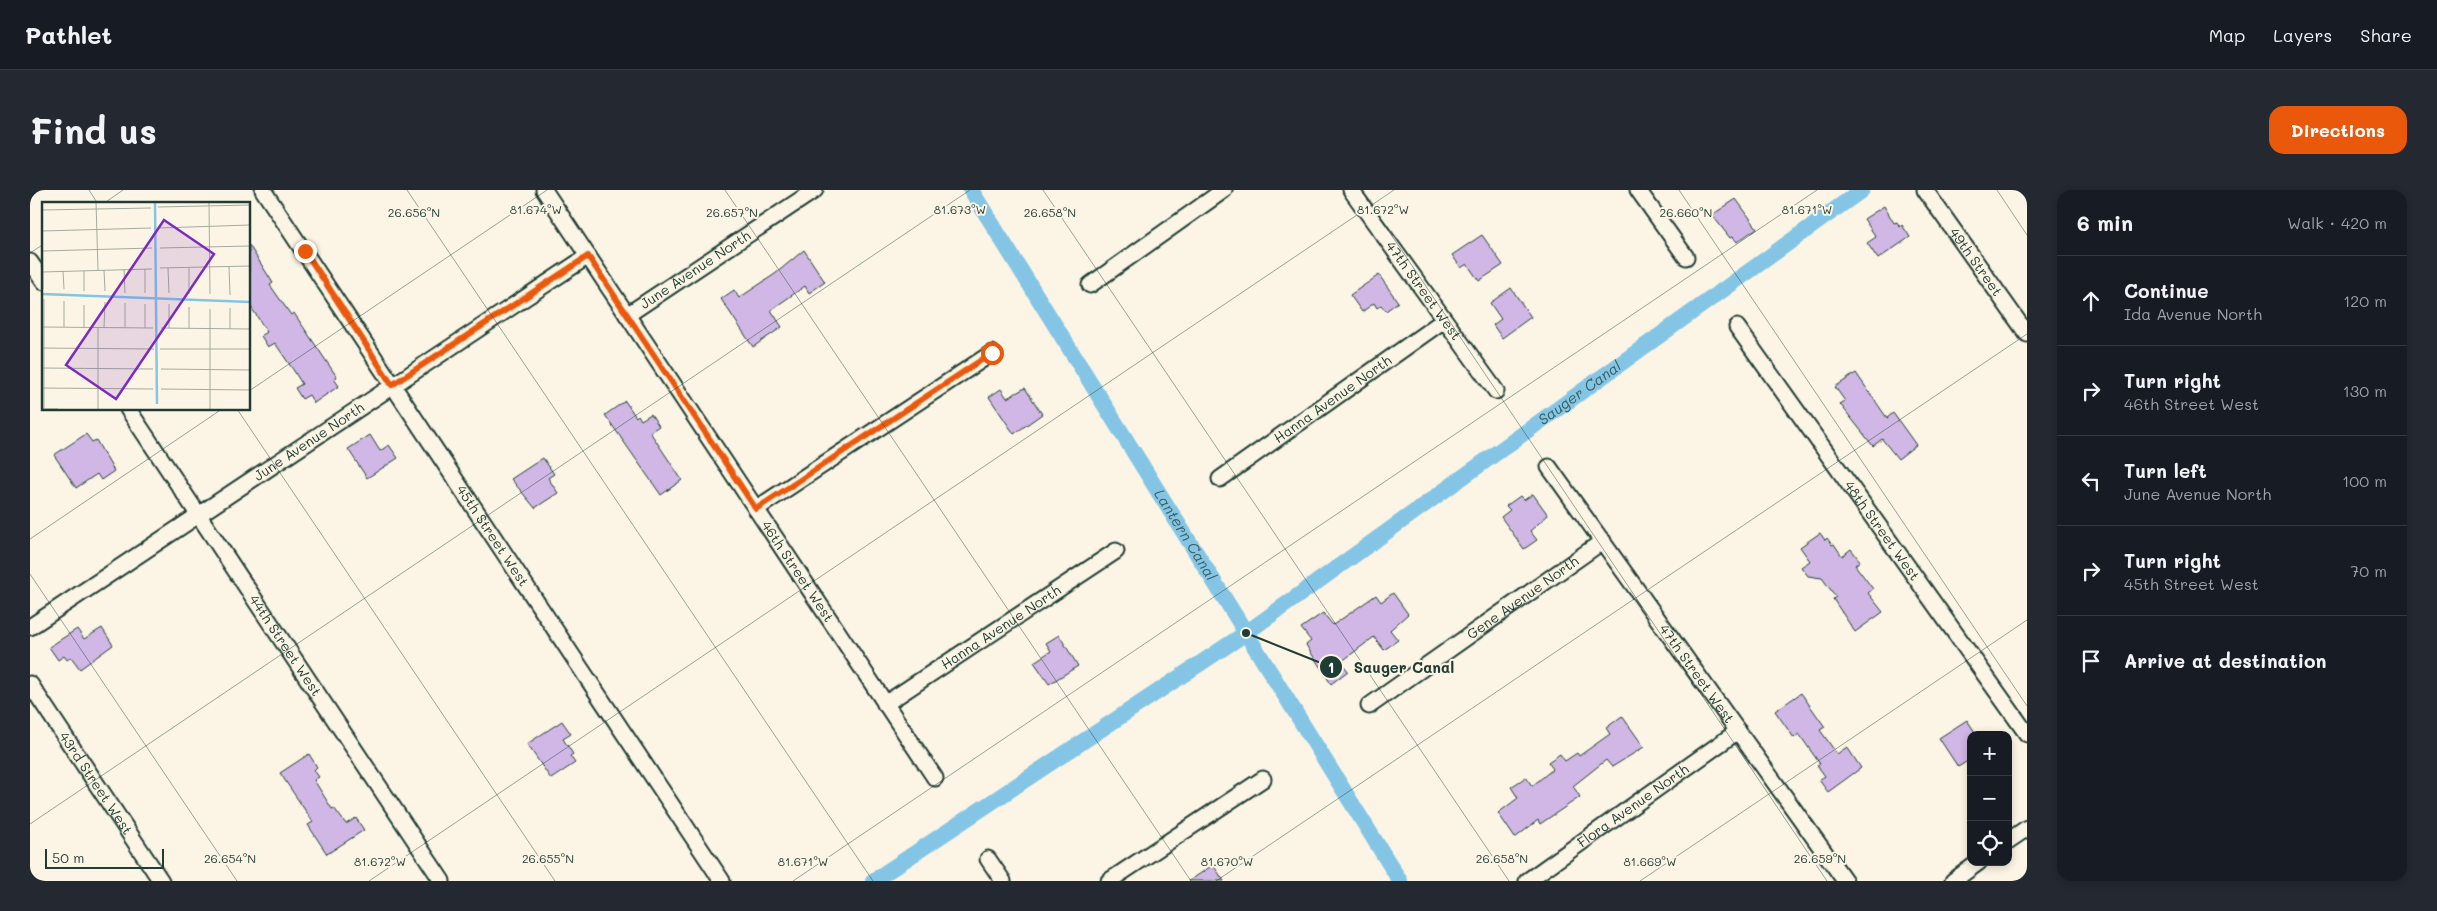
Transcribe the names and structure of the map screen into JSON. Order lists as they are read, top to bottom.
{
  "streets": {
    "street": [
      "49th Street",
      "June Avenue North",
      "47th Street West",
      "Hanna Avenue North",
      "48th Street West",
      "45th Street West",
      "46th Street West",
      "Gene Avenue North",
      "44th Street West",
      "43rd Street West",
      "Flora Avenue North"
    ]
  },
  "crossings": [
    ["June Avenue North", "45th Street West"],
    ["June Avenue North", "46th Street West"],
    ["June Avenue North", "44th Street West"],
    ["47th Street West", "Hanna Avenue North"],
    ["47th Street West", "Gene Avenue North"],
    ["47th Street West", "Flora Avenue North"],
    ["Hanna Avenue North", "46th Street West"]
  ],
  "water": ["Sauger Canal", "Lantern Canal"],
  "places": ["Sauger Canal"],
  "scale_bar": "50 m",
  "page": {
    "header": "Pathlet",
    "nav": ["Map", "Layers", "Share"],
    "buttons": "Directions",
    "title": "Find us",
    "heading": ["6 min", "Walk · 420 m"],
    "list": [
      ["Continue", "Ida Avenue North", "120 m"],
      ["Turn right", "46th Street West", "130 m"],
      ["Turn left", "June Avenue North", "100 m"],
      ["Turn right", "45th Street West", "70 m"],
      "Arrive at destination"
    ],
    "map_buttons": ["+", "−"],
    "scale": "50 m"
  },
  "coordinates": [
    "81.674°W",
    "81.673°W",
    "81.672°W",
    "81.671°W",
    "26.656°N",
    "26.657°N",
    "26.658°N",
    "26.660°N",
    "26.654°N",
    "26.655°N",
    "26.659°N",
    "81.670°W",
    "81.669°W"
  ]
}
